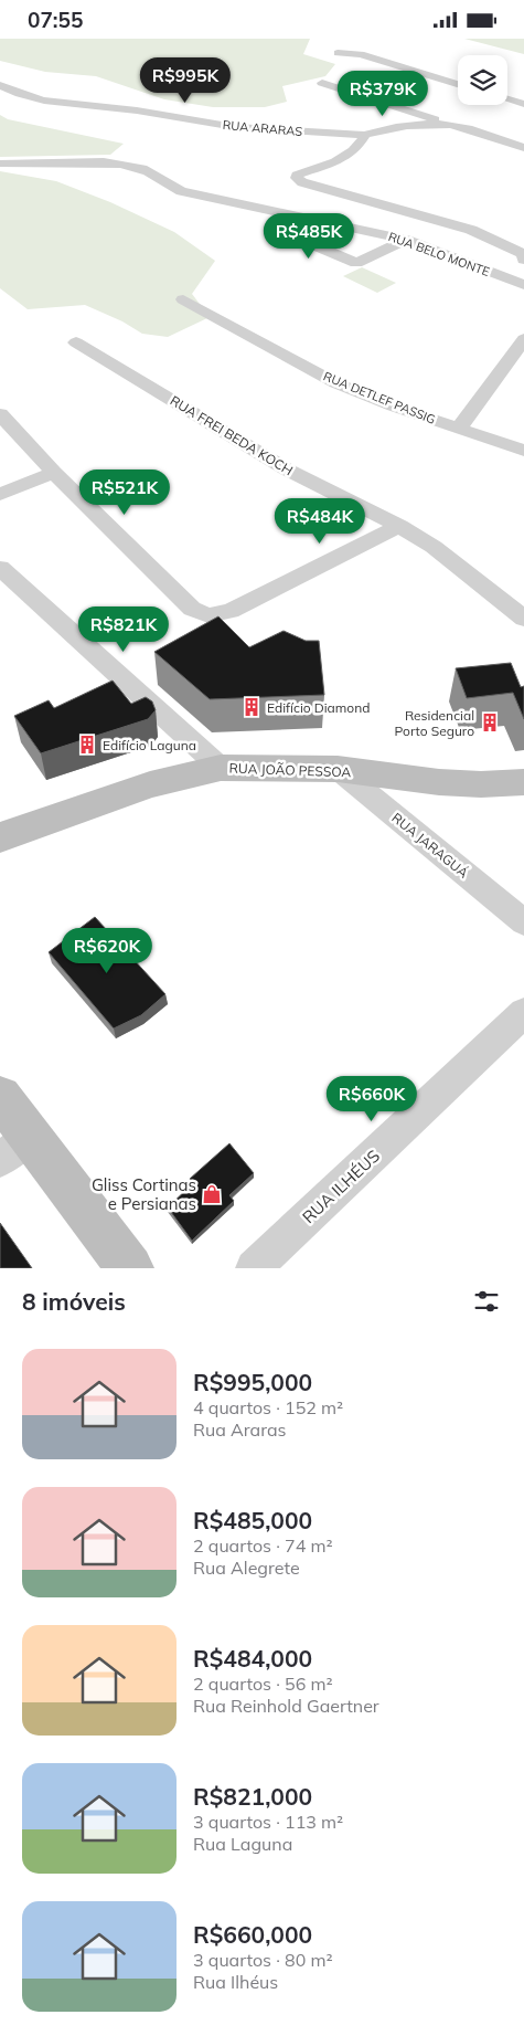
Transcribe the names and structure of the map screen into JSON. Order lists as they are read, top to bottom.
{
  "streets": {
    "main road": ["RUA JOÃO PESSOA"],
    "street": [
      "RUA ARARAS",
      "RUA BELO MONTE",
      "RUA DETLEF PASSIG",
      "RUA FREI BEDA KOCH",
      "RUA JARAGUÁ",
      "RUA ILHÉUS"
    ]
  },
  "crossings": [
    ["RUA JOÃO PESSOA", "RUA JARAGUÁ"]
  ],
  "places": {
    "building": ["Edifício Diamond", "Residencial Porto Seguro", "Edifício Laguna"],
    "shop": ["Gliss Cortinas e Persianas"]
  },
  "page": {
    "status": "07:55",
    "price": [
      "R$995K",
      "R$379K",
      "R$485K",
      "R$521K",
      "R$484K",
      "R$821K",
      "R$620K",
      "R$660K"
    ],
    "heading": "8 imóveis",
    "list": [
      {
        "name": "R$995,000",
        "note": "4 quartos · 152 m² · Rua Araras"
      },
      {
        "name": "R$485,000",
        "note": "2 quartos · 74 m² · Rua Alegrete"
      },
      {
        "name": "R$484,000",
        "note": "2 quartos · 56 m² · Rua Reinhold Gaertner"
      },
      {
        "name": "R$821,000",
        "note": "3 quartos · 113 m² · Rua Laguna"
      },
      {
        "name": "R$660,000",
        "note": "3 quartos · 80 m² · Rua Ilhéus"
      }
    ]
  }
}
